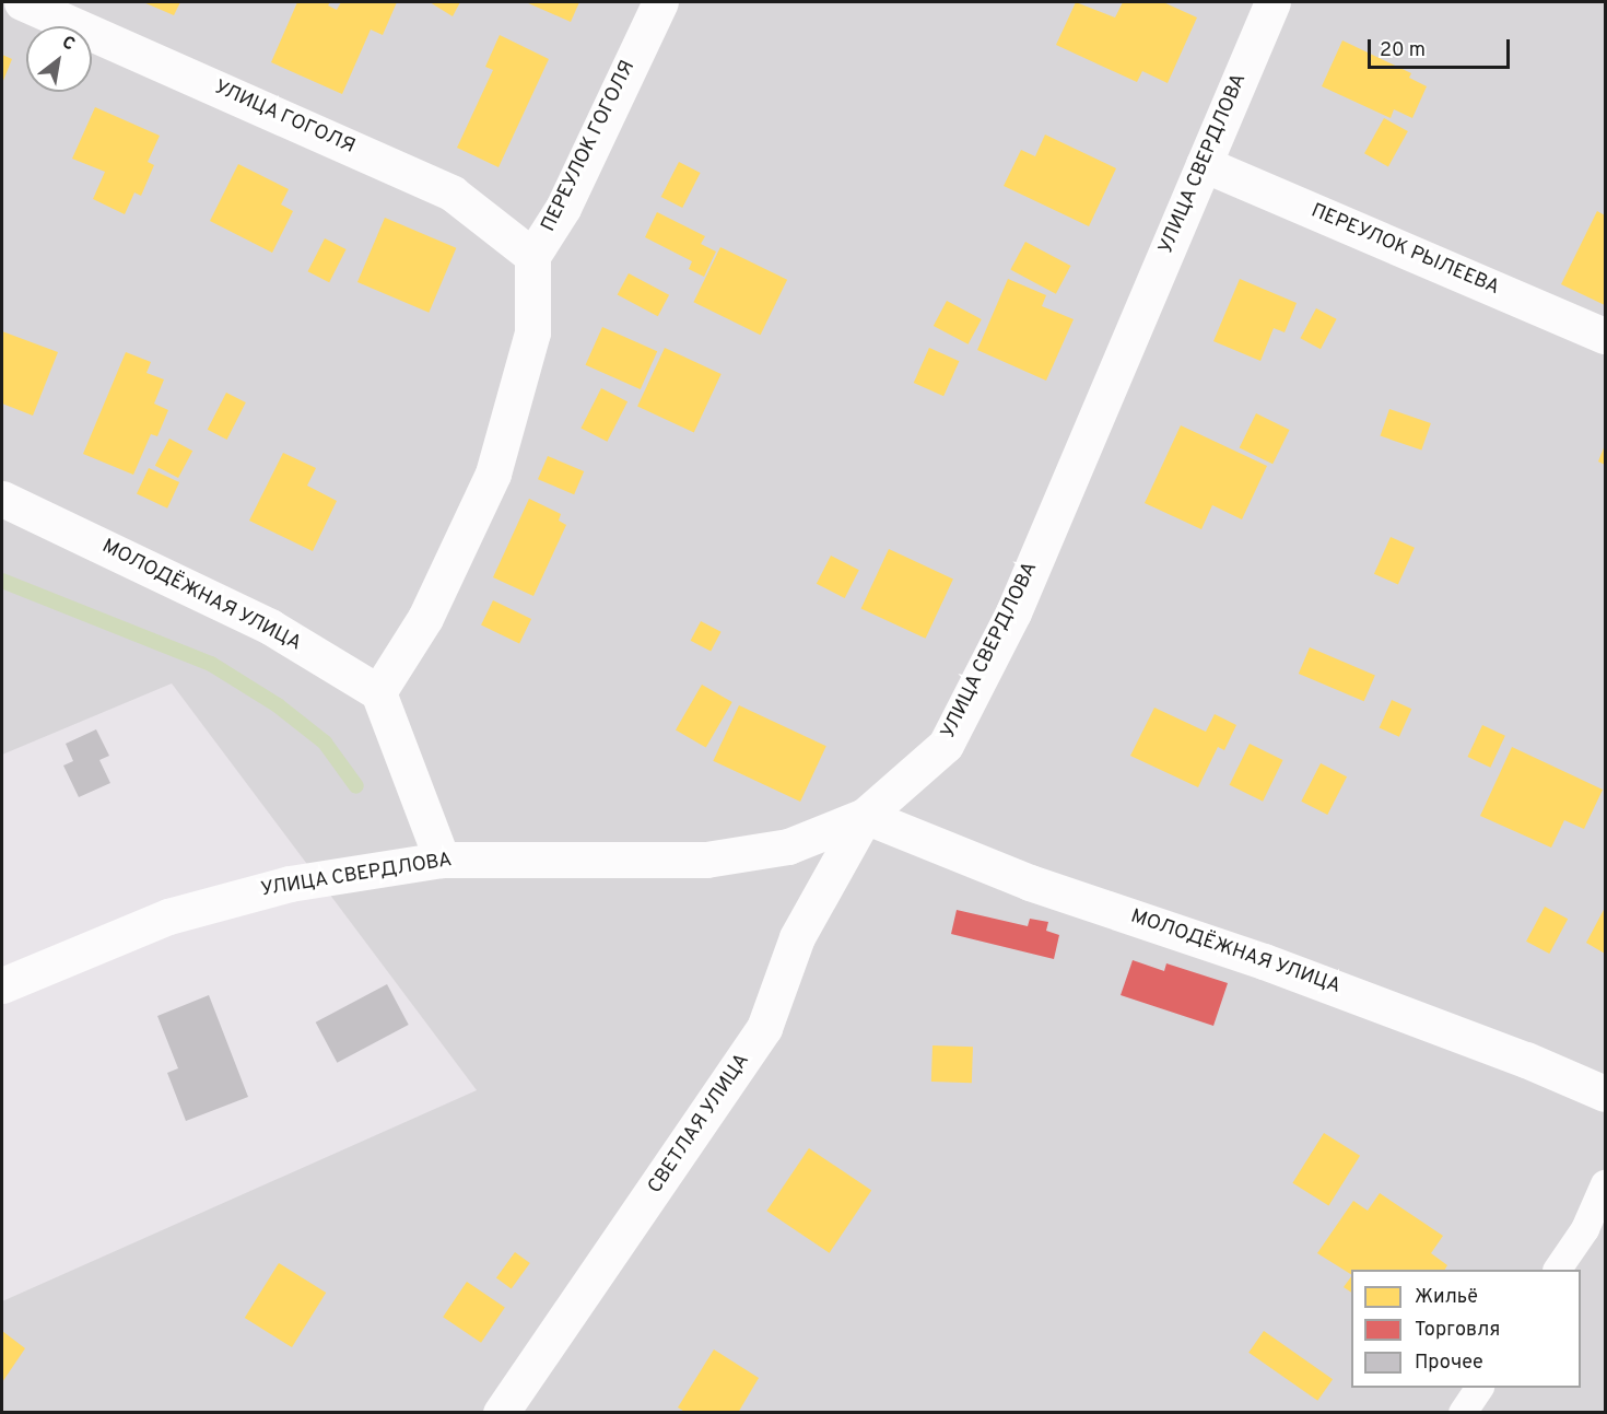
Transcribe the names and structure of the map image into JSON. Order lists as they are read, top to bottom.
{
  "streets": {
    "street": [
      "УЛИЦА ГОГОЛЯ",
      "ПЕРЕУЛОК ГОГОЛЯ",
      "УЛИЦА СВЕРДЛОВА",
      "ПЕРЕУЛОК РЫЛЕЕВА",
      "МОЛОДЁЖНАЯ УЛИЦА",
      "СВЕТЛАЯ УЛИЦА"
    ]
  },
  "crossings": [
    ["УЛИЦА ГОГОЛЯ", "ПЕРЕУЛОК ГОГОЛЯ"],
    ["УЛИЦА СВЕРДЛОВА", "ПЕРЕУЛОК РЫЛЕЕВА"],
    ["УЛИЦА СВЕРДЛОВА", "МОЛОДЁЖНАЯ УЛИЦА"],
    ["УЛИЦА СВЕРДЛОВА", "СВЕТЛАЯ УЛИЦА"],
    ["МОЛОДЁЖНАЯ УЛИЦА", "СВЕТЛАЯ УЛИЦА"]
  ],
  "legend": ["Жильё", "Торговля", "Прочее"],
  "scale_bar": "20 m",
  "north": "top right"
}
